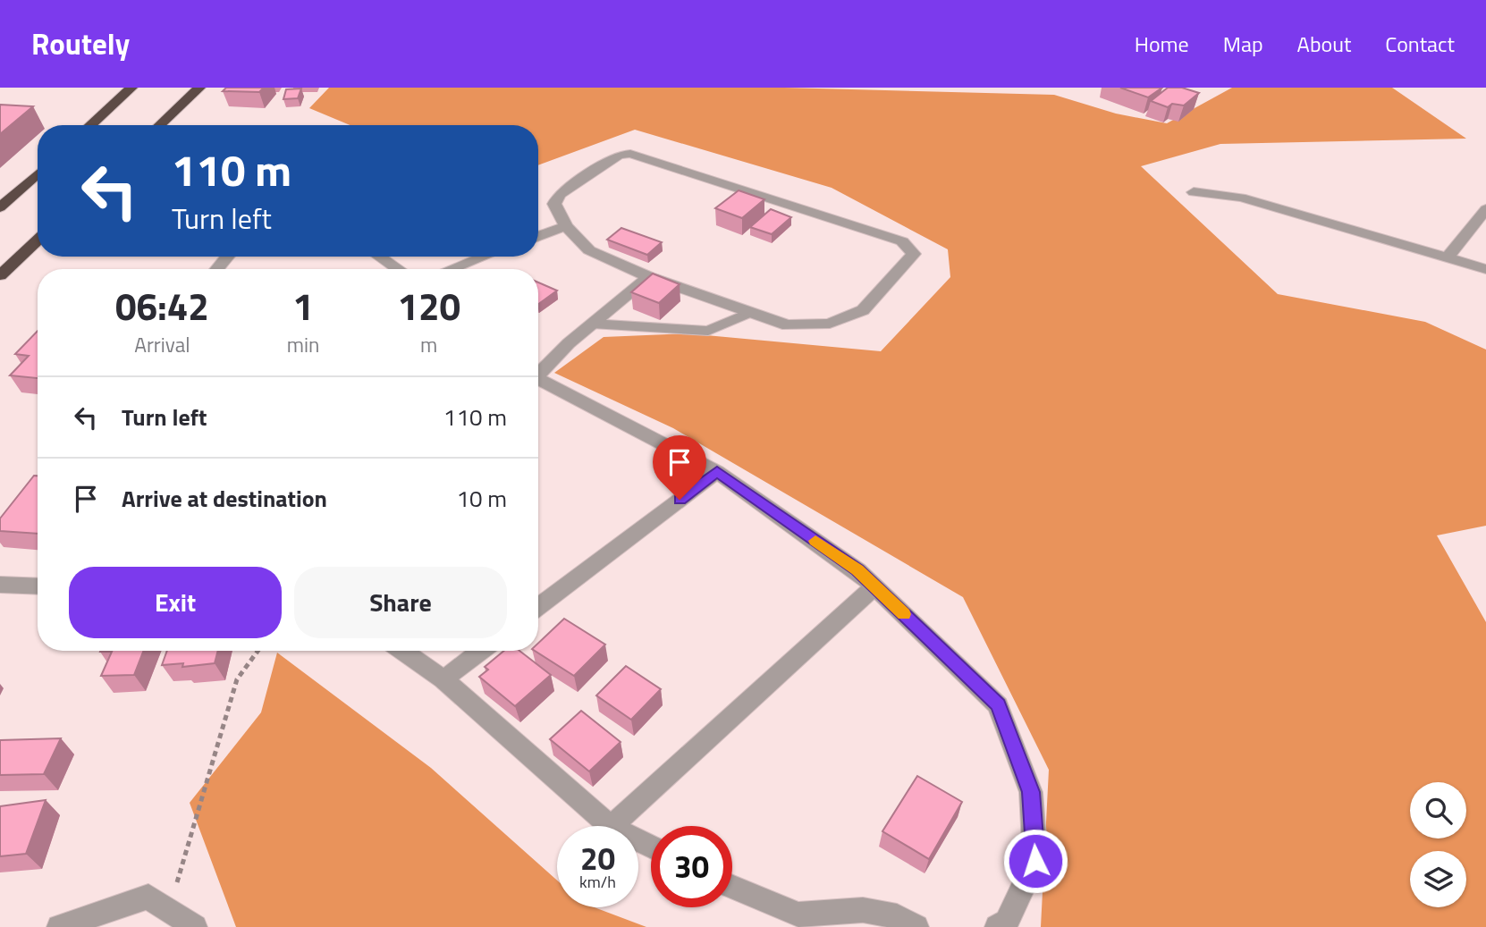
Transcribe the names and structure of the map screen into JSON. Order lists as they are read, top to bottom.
{
  "page": {
    "header": "Routely",
    "nav": [
      "Home",
      "Map",
      "About",
      "Contact"
    ],
    "turn": ["110 m", "Turn left"],
    "eta": [
      "06:42",
      "Arrival",
      "1",
      "min",
      "120",
      "m"
    ],
    "list": [
      {
        "name": "Turn left",
        "value": "110 m"
      },
      {
        "name": "Arrive at destination",
        "value": "10 m"
      }
    ],
    "buttons": ["Exit", "Share"],
    "speed": "20 km/h",
    "limit": "30"
  }
}
